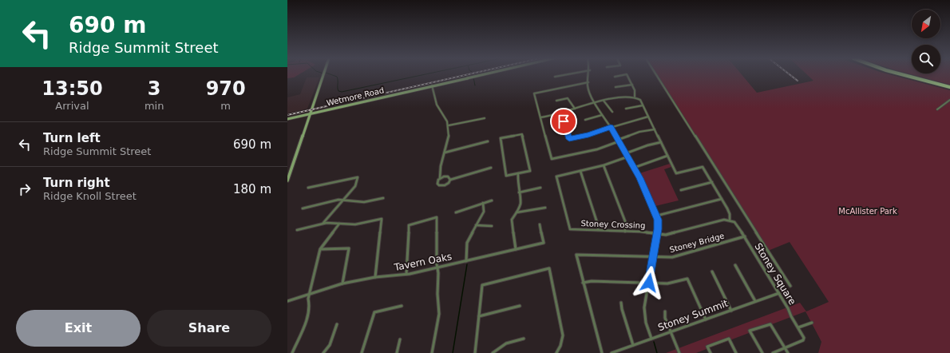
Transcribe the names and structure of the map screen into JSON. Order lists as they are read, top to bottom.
{
  "streets": {
    "main road": ["Wetmore Road"],
    "street": [
      "Stoney Crossing",
      "Stoney Bridge",
      "Tavern Oaks",
      "Stoney Square",
      "Stoney Summit"
    ]
  },
  "crossings": [
    ["Stoney Crossing", "Stoney Square"],
    ["Stoney Bridge", "Stoney Square"],
    ["Stoney Square", "Stoney Summit"]
  ],
  "parks": ["McAllister Park"],
  "north": "bottom left",
  "page": {
    "turn": ["690 m", "Ridge Summit Street"],
    "eta": [
      "13:50",
      "Arrival",
      "3",
      "min",
      "970",
      "m"
    ],
    "list": [
      {
        "name": "Turn left",
        "note": "Ridge Summit Street",
        "value": "690 m"
      },
      {
        "name": "Turn right",
        "note": "Ridge Knoll Street",
        "value": "180 m"
      }
    ],
    "buttons": ["Exit", "Share"]
  }
}
